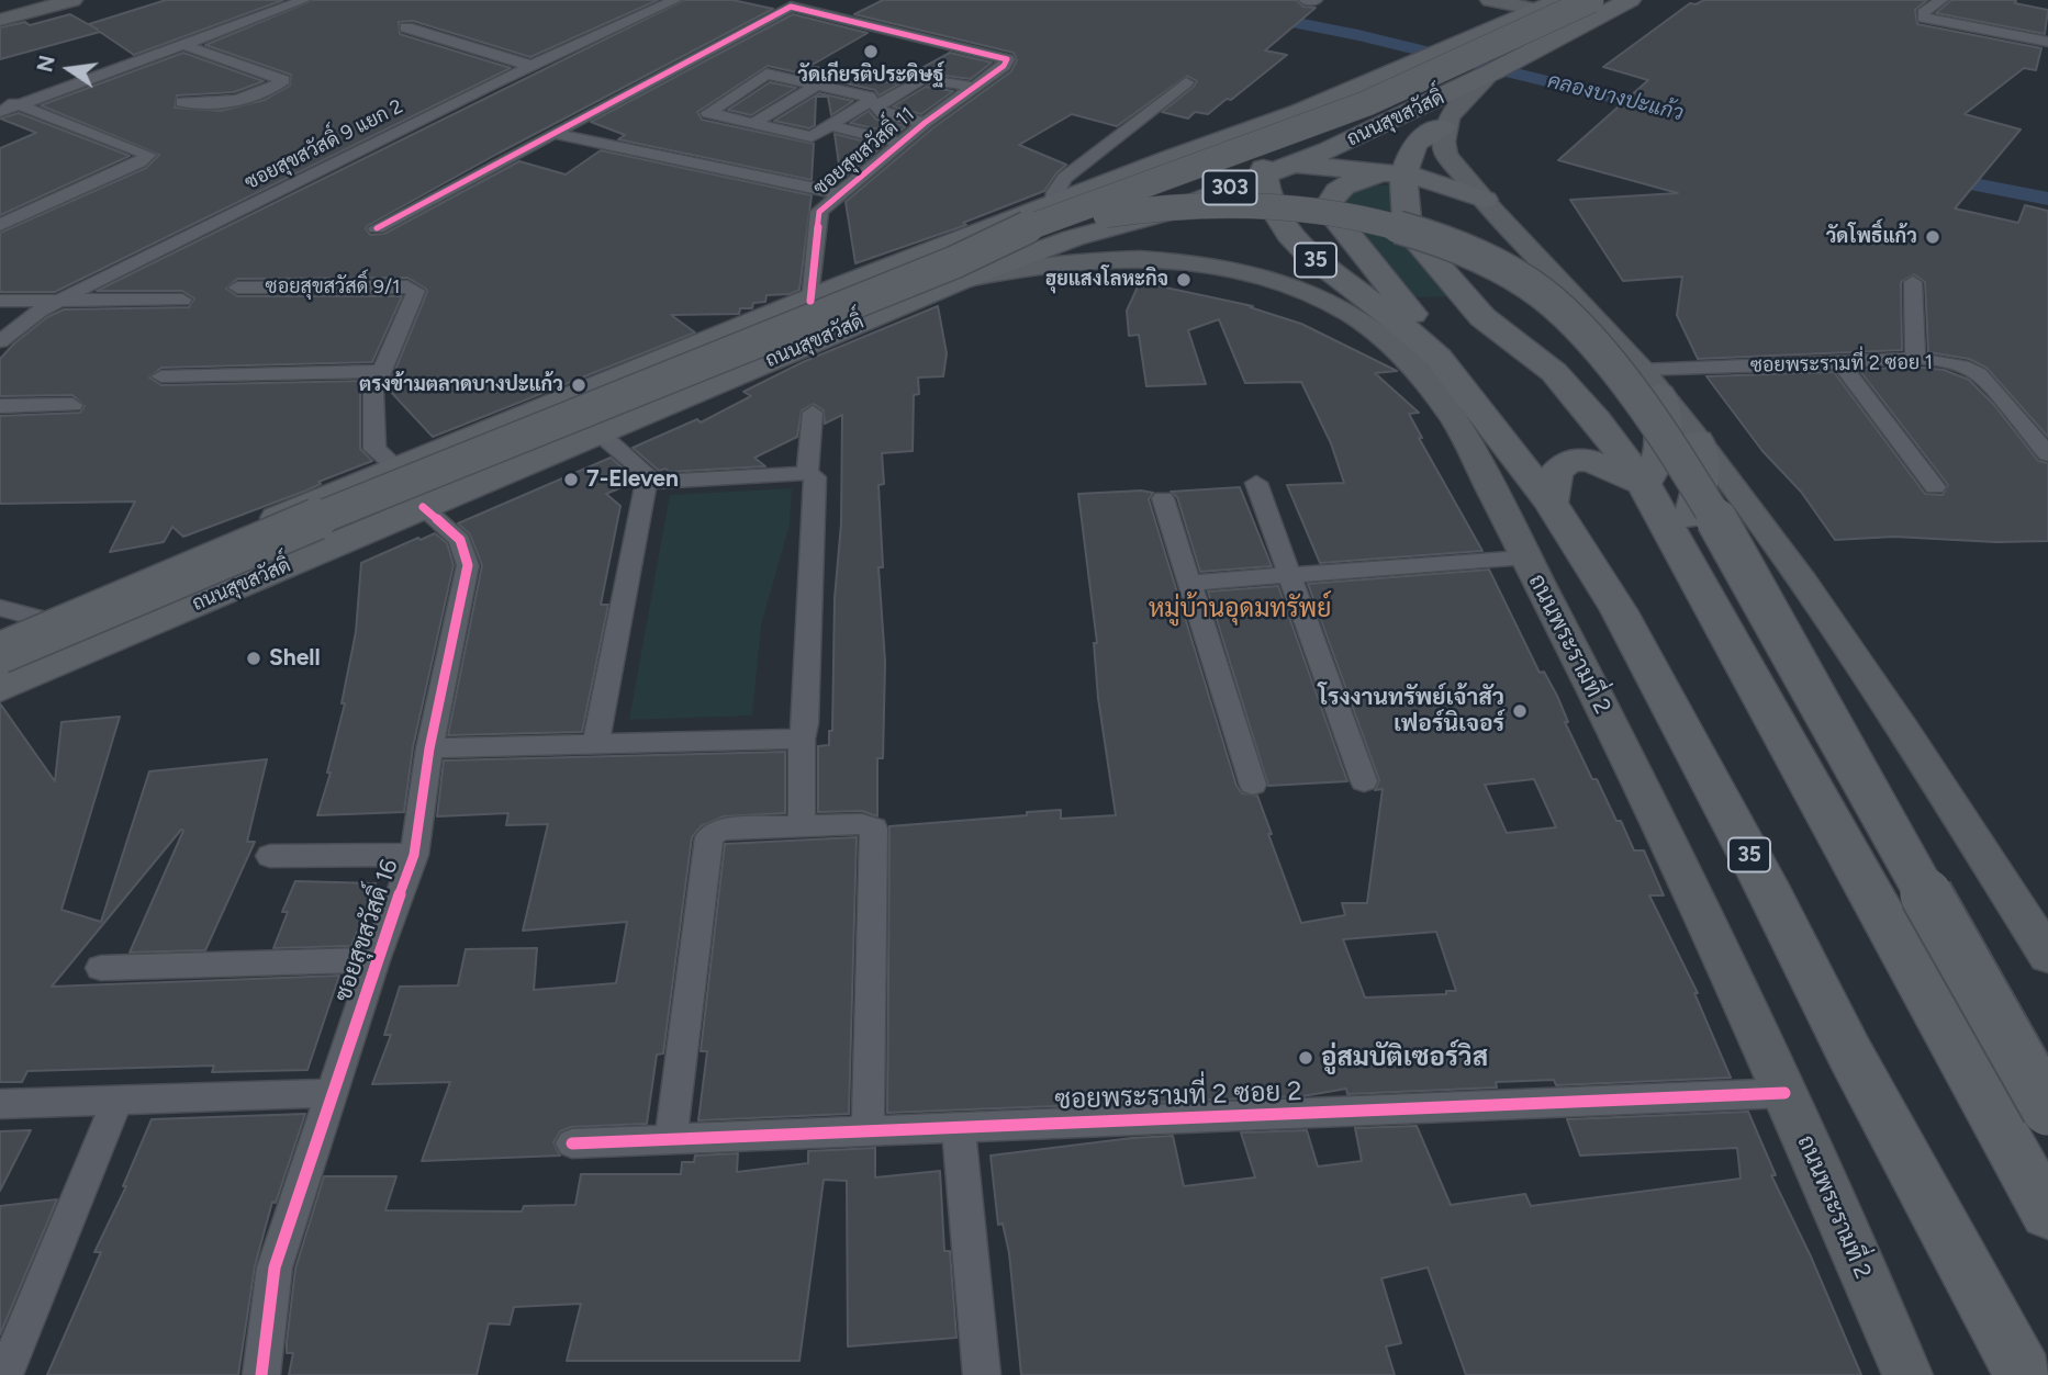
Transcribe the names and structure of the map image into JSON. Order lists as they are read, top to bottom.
{
  "streets": {
    "main road": [
      "ถนนสุขสวัสดิ์",
      "303",
      "35",
      "ถนนพระรามที่ 2"
    ],
    "street": [
      "ซอยสุขสวัสดิ์ 9 แยก 2",
      "ซอยสุขสวัสดิ์ 11",
      "ซอยสุขสวัสดิ์ 9/1",
      "ซอยพระรามที่ 2 ซอย 1",
      "ซอยสุขสวัสดิ์ 16",
      "ซอยพระรามที่ 2 ซอย 2"
    ]
  },
  "crossings": [
    ["ถนนสุขสวัสดิ์", "ซอยสุขสวัสดิ์ 11"],
    ["ถนนสุขสวัสดิ์", "35"],
    ["ถนนสุขสวัสดิ์", "ซอยสุขสวัสดิ์ 9/1"],
    ["ถนนสุขสวัสดิ์", "ถนนพระรามที่ 2"],
    ["ถนนสุขสวัสดิ์", "ซอยสุขสวัสดิ์ 16"],
    ["ถนนพระรามที่ 2", "ซอยพระรามที่ 2 ซอย 2"]
  ],
  "districts": ["หมู่บ้านอุดมทรัพย์"],
  "water": ["คลองบางปะแก้ว"],
  "places": [
    "วัดเกียรติประดิษฐ์",
    "วัดโพธิ์แก้ว",
    "ฮุยแสงโลหะกิจ",
    "ตรงข้ามตลาดบางปะแก้ว",
    "7-Eleven",
    "Shell",
    "โรงงานทรัพย์เจ้าสัว เฟอร์นิเจอร์",
    "อู่สมบัติเซอร์วิส"
  ],
  "north": "left"
}
